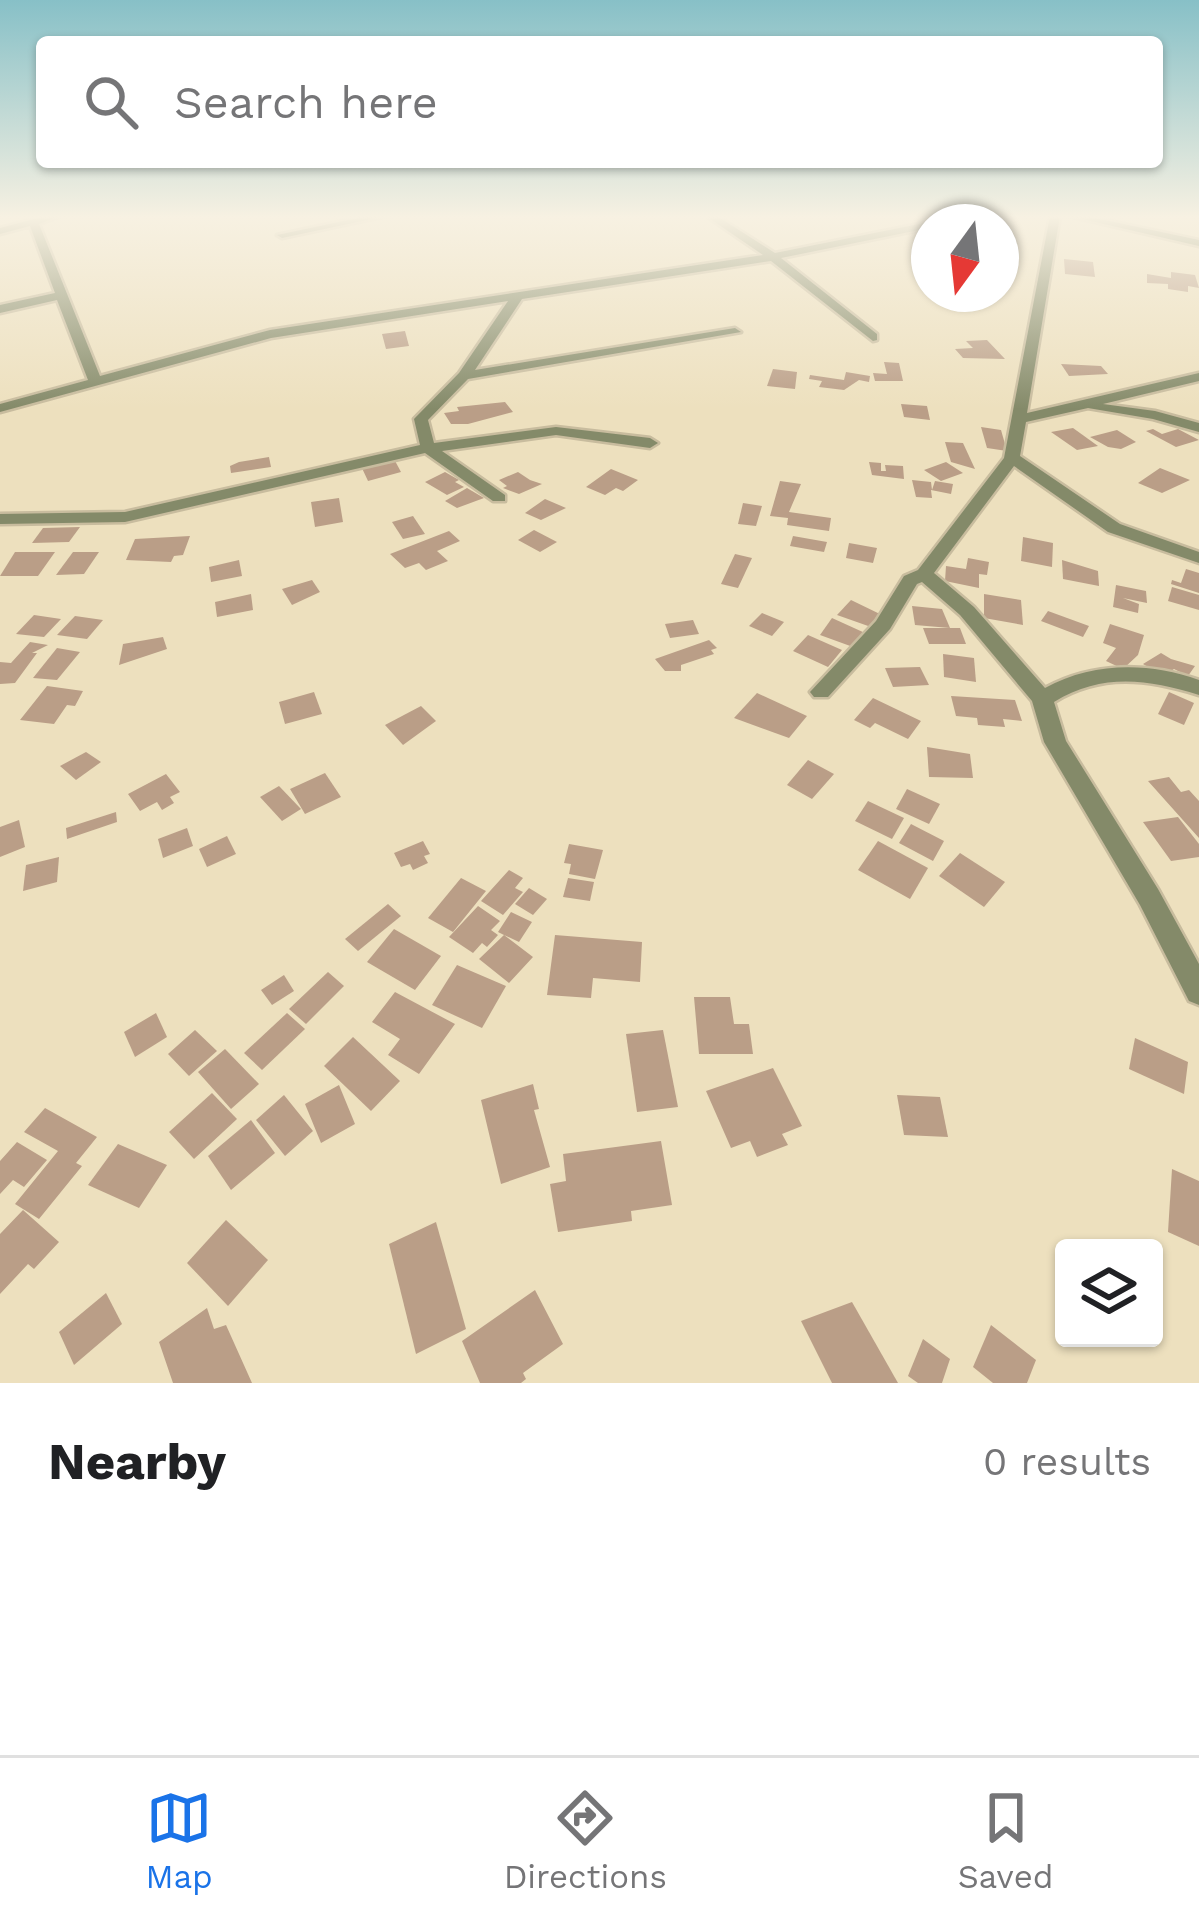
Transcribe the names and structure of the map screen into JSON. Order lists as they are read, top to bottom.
{
  "north": "bottom",
  "page": {
    "search": "Search here",
    "heading": ["Nearby", "0 results"],
    "nav": ["Map", "Directions", "Saved"]
  }
}
